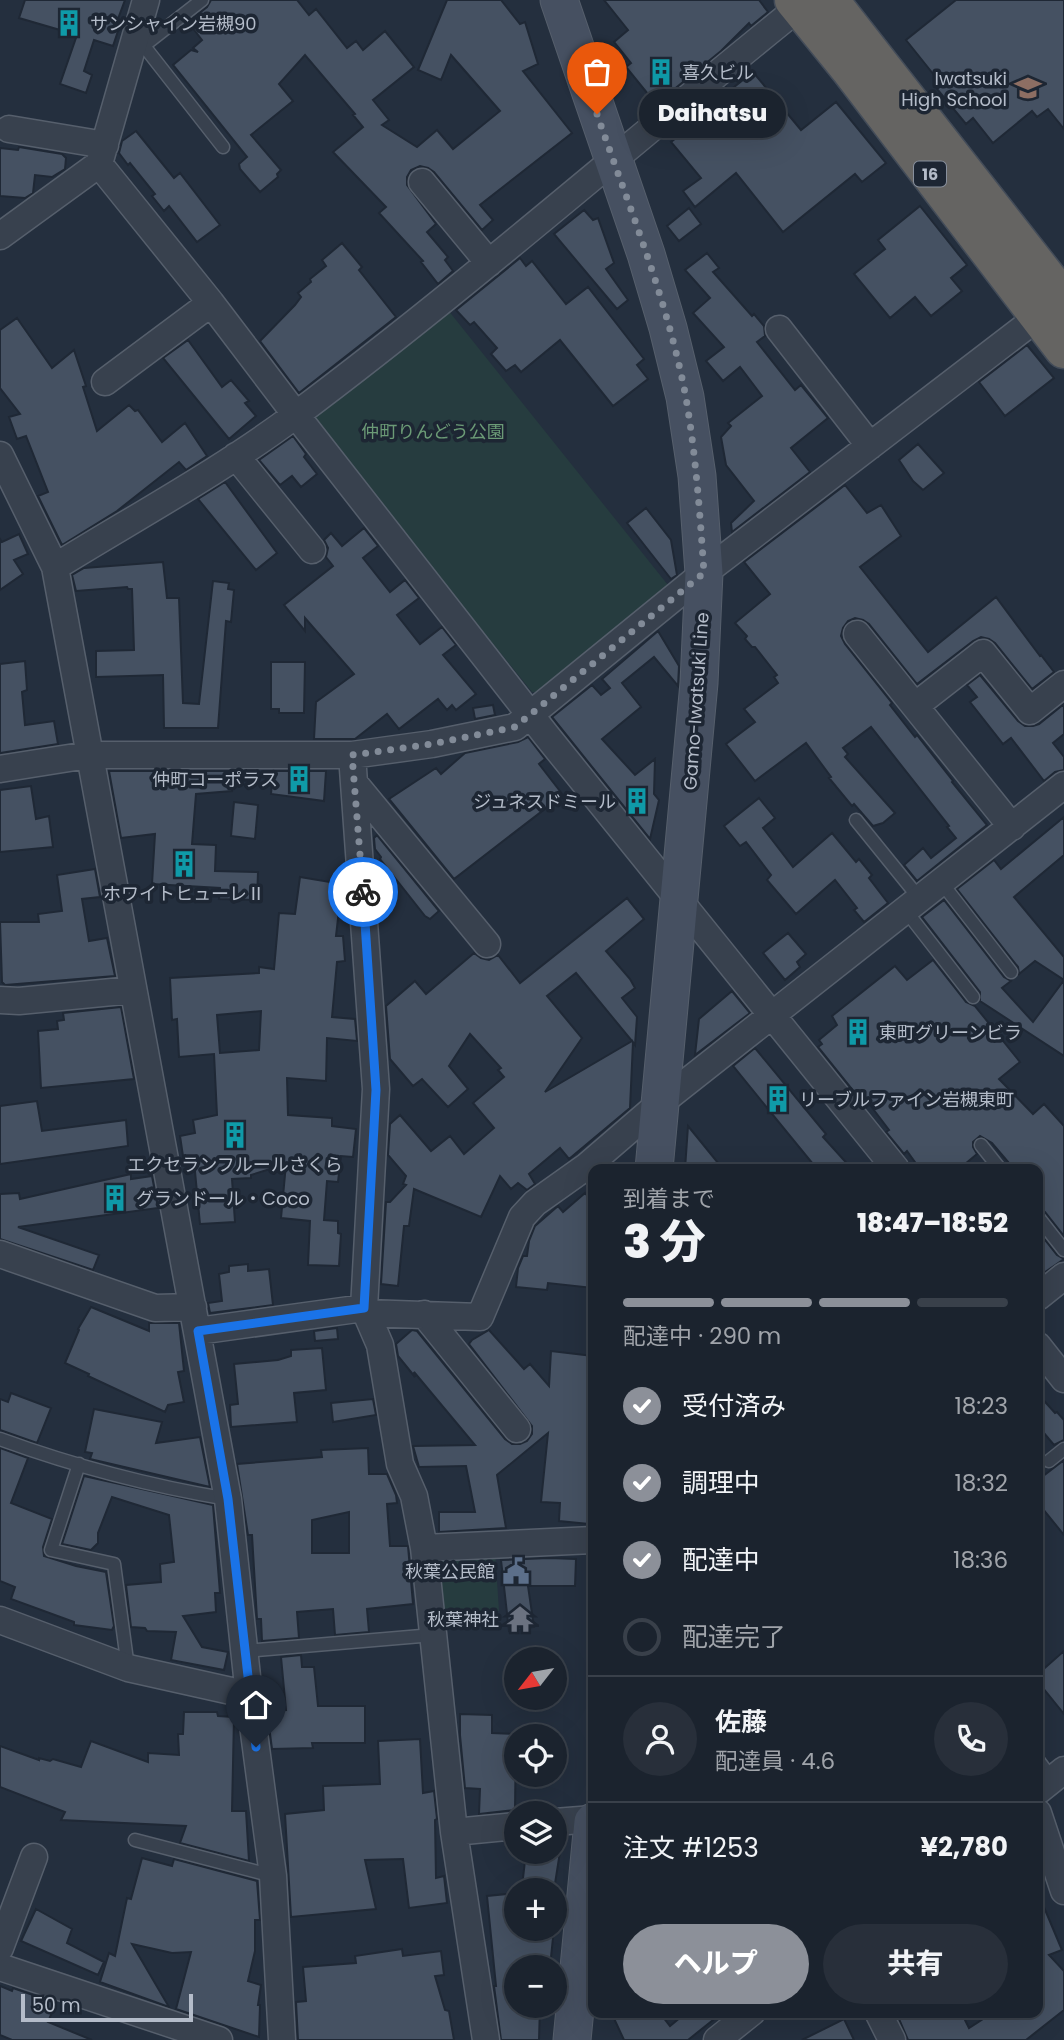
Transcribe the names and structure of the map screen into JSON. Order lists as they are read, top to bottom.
{
  "streets": {
    "highway": ["16"],
    "main road": ["Gamo-Iwatsuki Line"]
  },
  "parks": ["仲町りんどう公園"],
  "places": {
    "building": [
      "サンシャイン岩槻90",
      "喜久ビル",
      "仲町コーポラス",
      "ジュネスドミール",
      "ホワイトヒューレⅡ",
      "東町グリーンビラ",
      "リーブルファイン岩槻東町",
      "エクセランフルールさくら",
      "グランドール・Coco"
    ],
    "school or university": ["Iwatsuki High School"],
    "other": ["Daihatsu"],
    "public building": ["秋葉公民館"],
    "temple": ["秋葉神社"]
  },
  "scale_bar": "50 m",
  "north": "bottom left",
  "page": {
    "bubble": "Daihatsu",
    "heading": ["3 分", "到着まで", "18:47–18:52"],
    "panel": [
      "佐藤",
      "配達員 · 4.6",
      "注文 #1253",
      "¥2,780"
    ],
    "bar": "配達中 · 290 m",
    "list": [
      ["受付済み", "18:23"],
      ["調理中", "18:32"],
      ["配達中", "18:36"],
      "配達完了"
    ],
    "map_buttons": ["+", "−"],
    "buttons": ["ヘルプ", "共有"],
    "scale": "50 m"
  }
}
